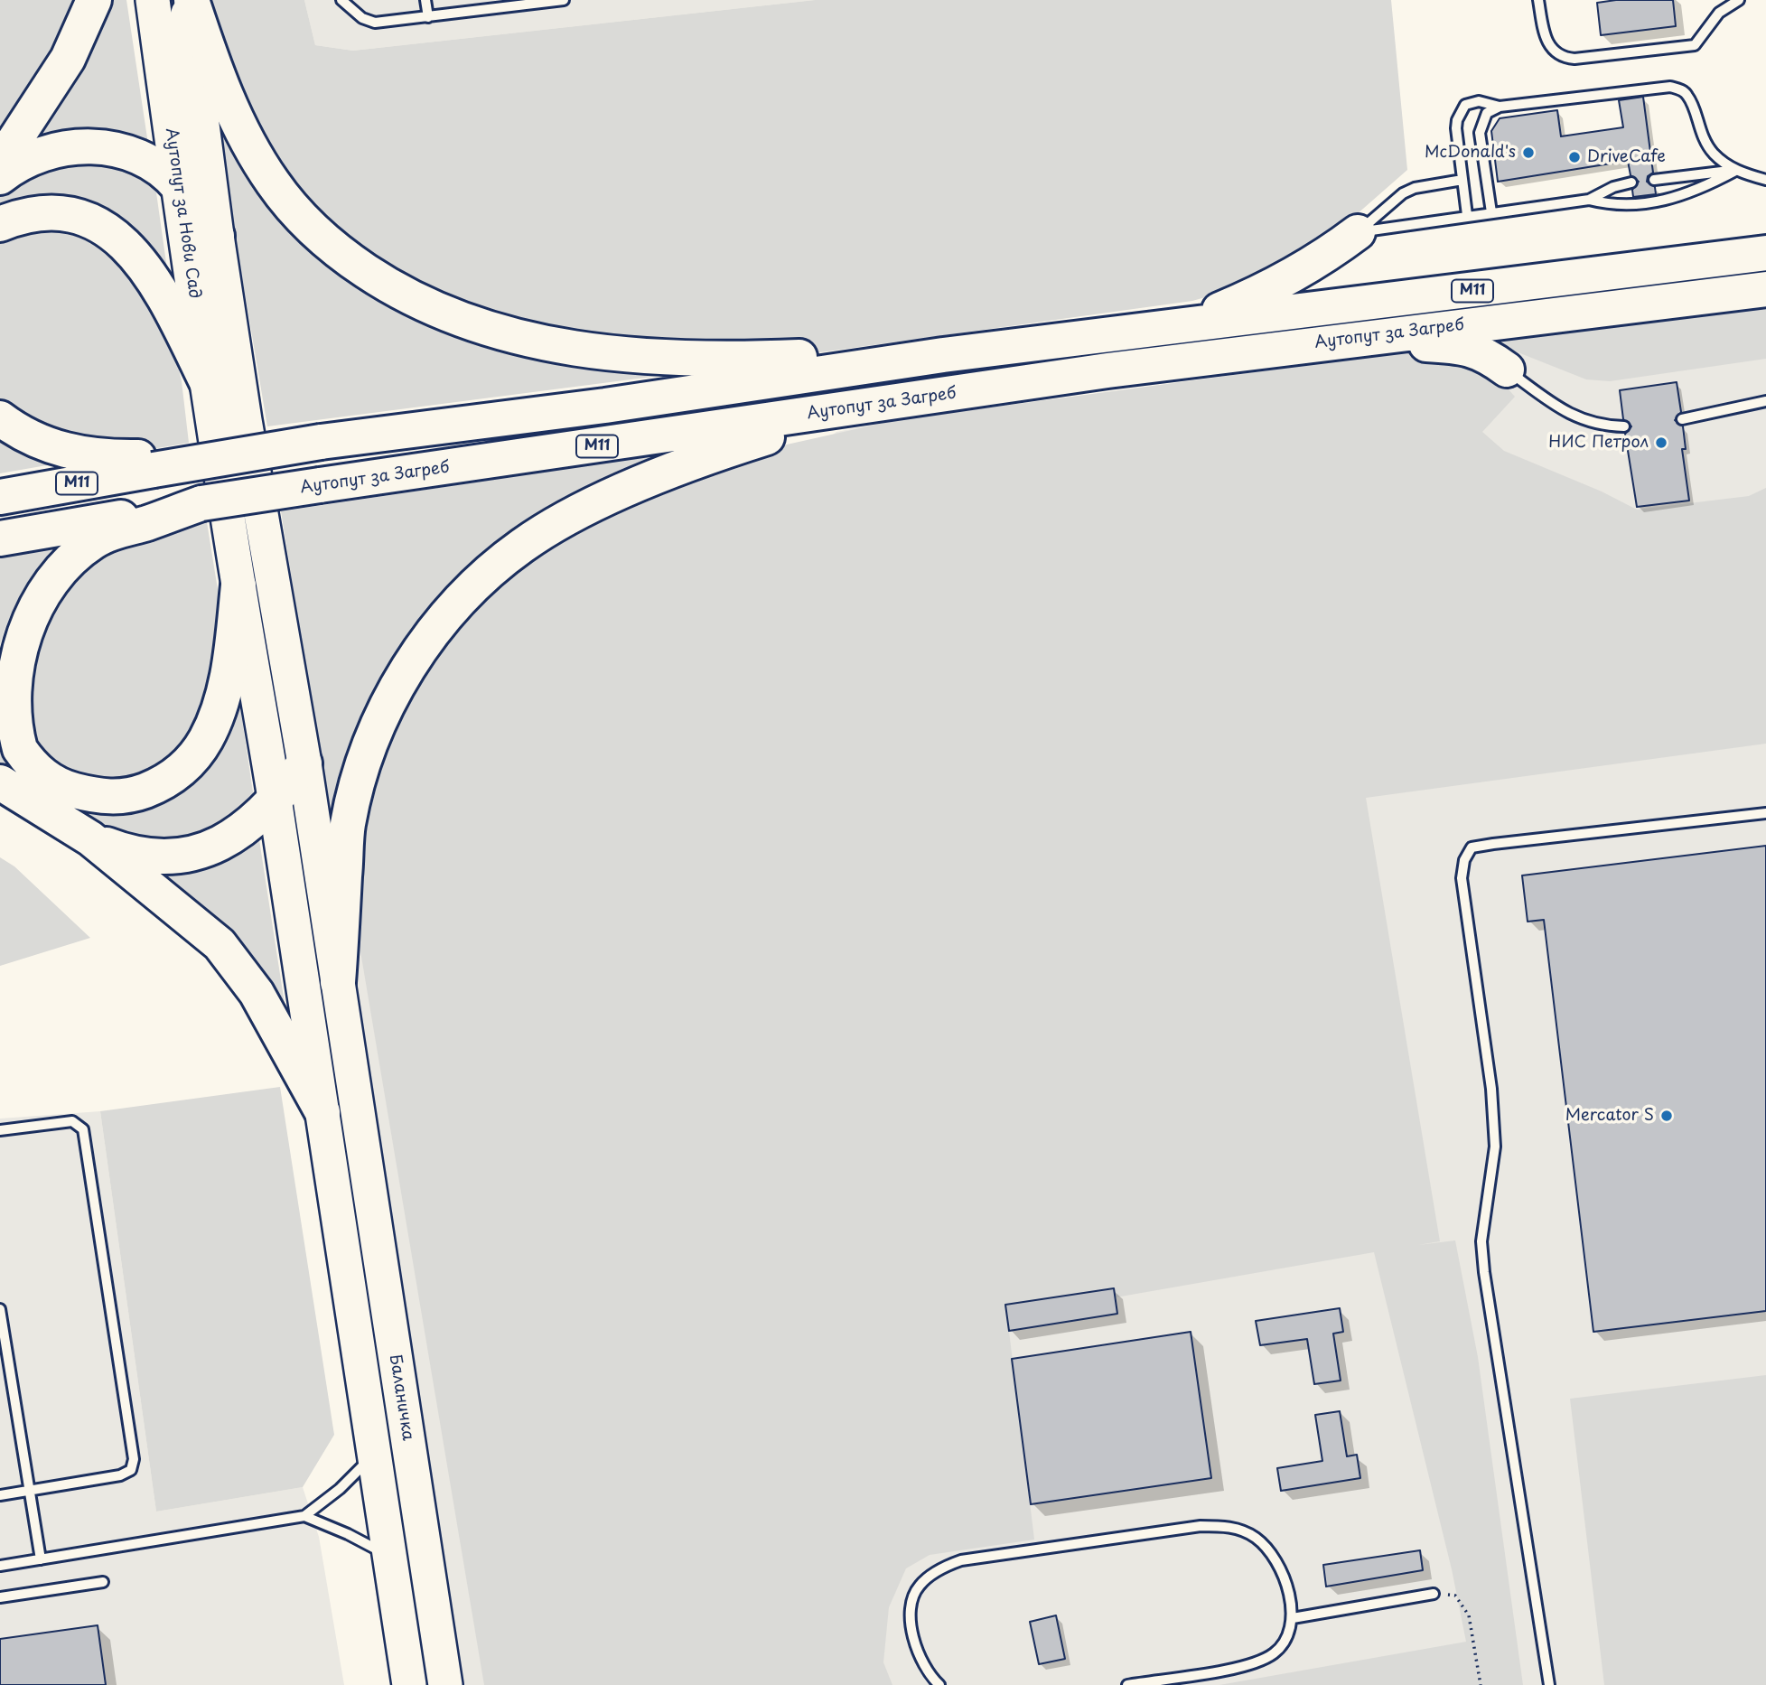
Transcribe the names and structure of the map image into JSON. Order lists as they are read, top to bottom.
{
  "streets": {
    "highway": ["M11", "Аутопут за Загреб"],
    "main road": ["Аутопут за Нови Сад", "Баланичка"]
  },
  "crossings": [
    ["Аутопут за Нови Сад", "Баланичка"],
    ["M11", "Аутопут за Загреб"]
  ],
  "places": [
    "McDonald's",
    "DriveCafe",
    "НИС Петрол",
    "Mercator S"
  ]
}
